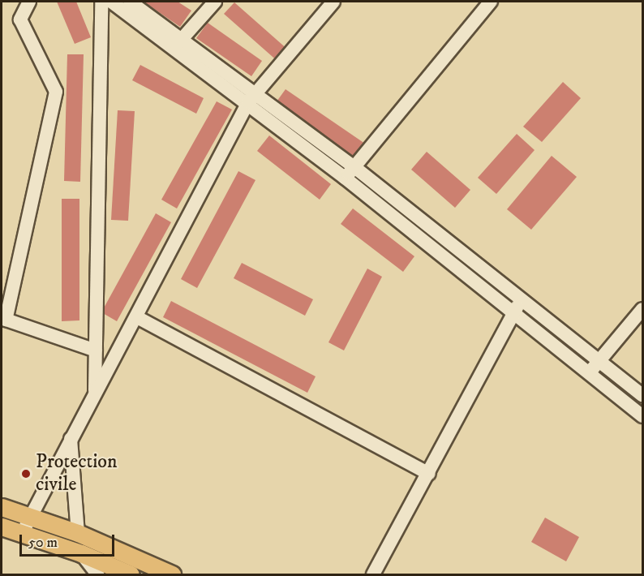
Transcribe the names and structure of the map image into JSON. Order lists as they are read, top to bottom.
{
  "places": ["Protection civile"],
  "scale_bar": "50 m"
}
